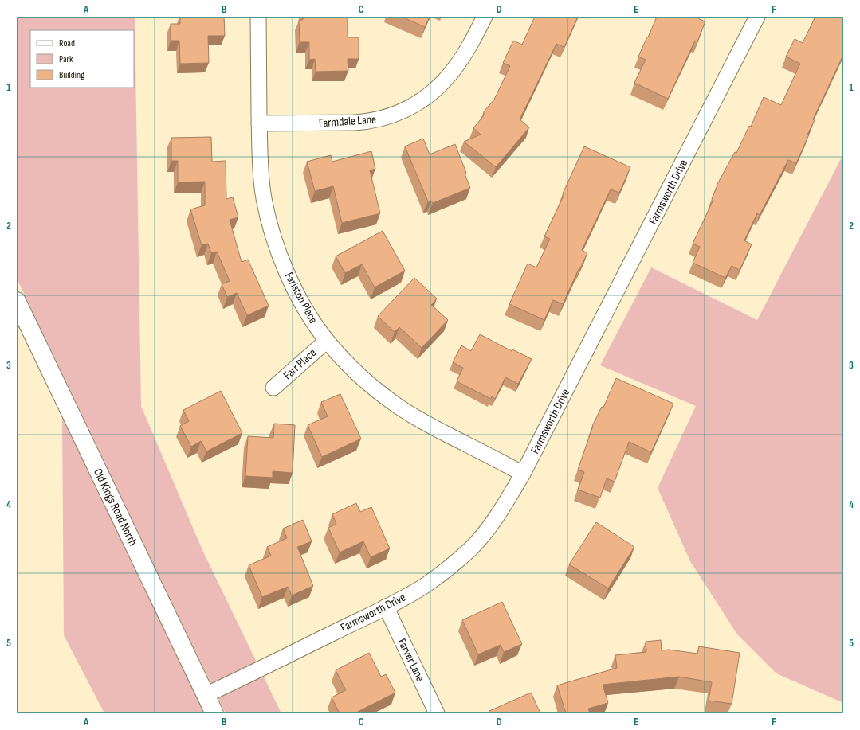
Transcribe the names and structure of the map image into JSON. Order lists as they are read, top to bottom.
{
  "streets": {
    "street": [
      "Farmdale Lane",
      "Farmsworth Drive",
      "Fariston Place",
      "Farr Place",
      "Old Kings Road North",
      "Farver Lane"
    ]
  },
  "crossings": [
    ["Farmdale Lane", "Fariston Place"],
    ["Farmsworth Drive", "Fariston Place"],
    ["Farmsworth Drive", "Old Kings Road North"],
    ["Farmsworth Drive", "Farver Lane"],
    ["Fariston Place", "Farr Place"]
  ],
  "legend": ["Road", "Park", "Building"],
  "grid": {
    "columns": [
      "A",
      "B",
      "C",
      "D",
      "E",
      "F"
    ],
    "rows": [
      "1",
      "2",
      "3",
      "4",
      "5"
    ]
  }
}
